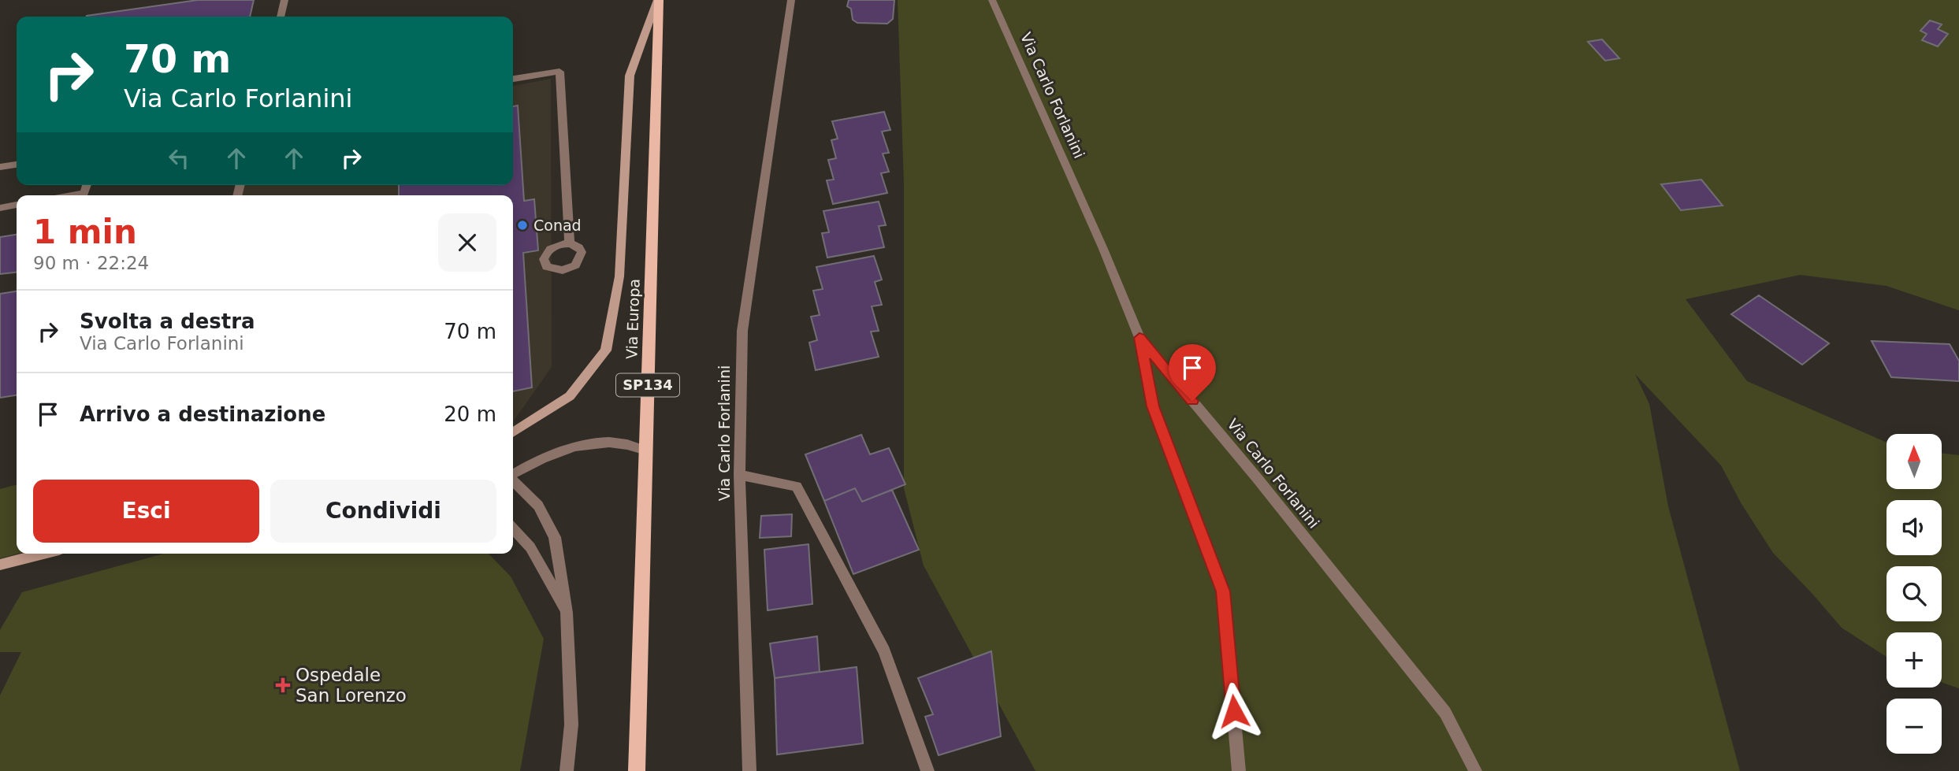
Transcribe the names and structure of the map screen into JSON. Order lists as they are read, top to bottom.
{
  "streets": {
    "main road": ["Via Europa", "SP134"],
    "street": ["Via Carlo Forlanini"]
  },
  "places": {
    "other": ["Conad"],
    "health": ["Ospedale San Lorenzo"]
  },
  "north": "top",
  "page": {
    "turn": ["70 m", "Via Carlo Forlanini"],
    "heading": ["1 min", "90 m · 22:24"],
    "list": [
      {
        "name": "Svolta a destra",
        "note": "Via Carlo Forlanini",
        "value": "70 m"
      },
      {
        "name": "Arrivo a destinazione",
        "value": "20 m"
      }
    ],
    "map_buttons": ["+", "−"],
    "buttons": ["Esci", "Condividi"]
  }
}
